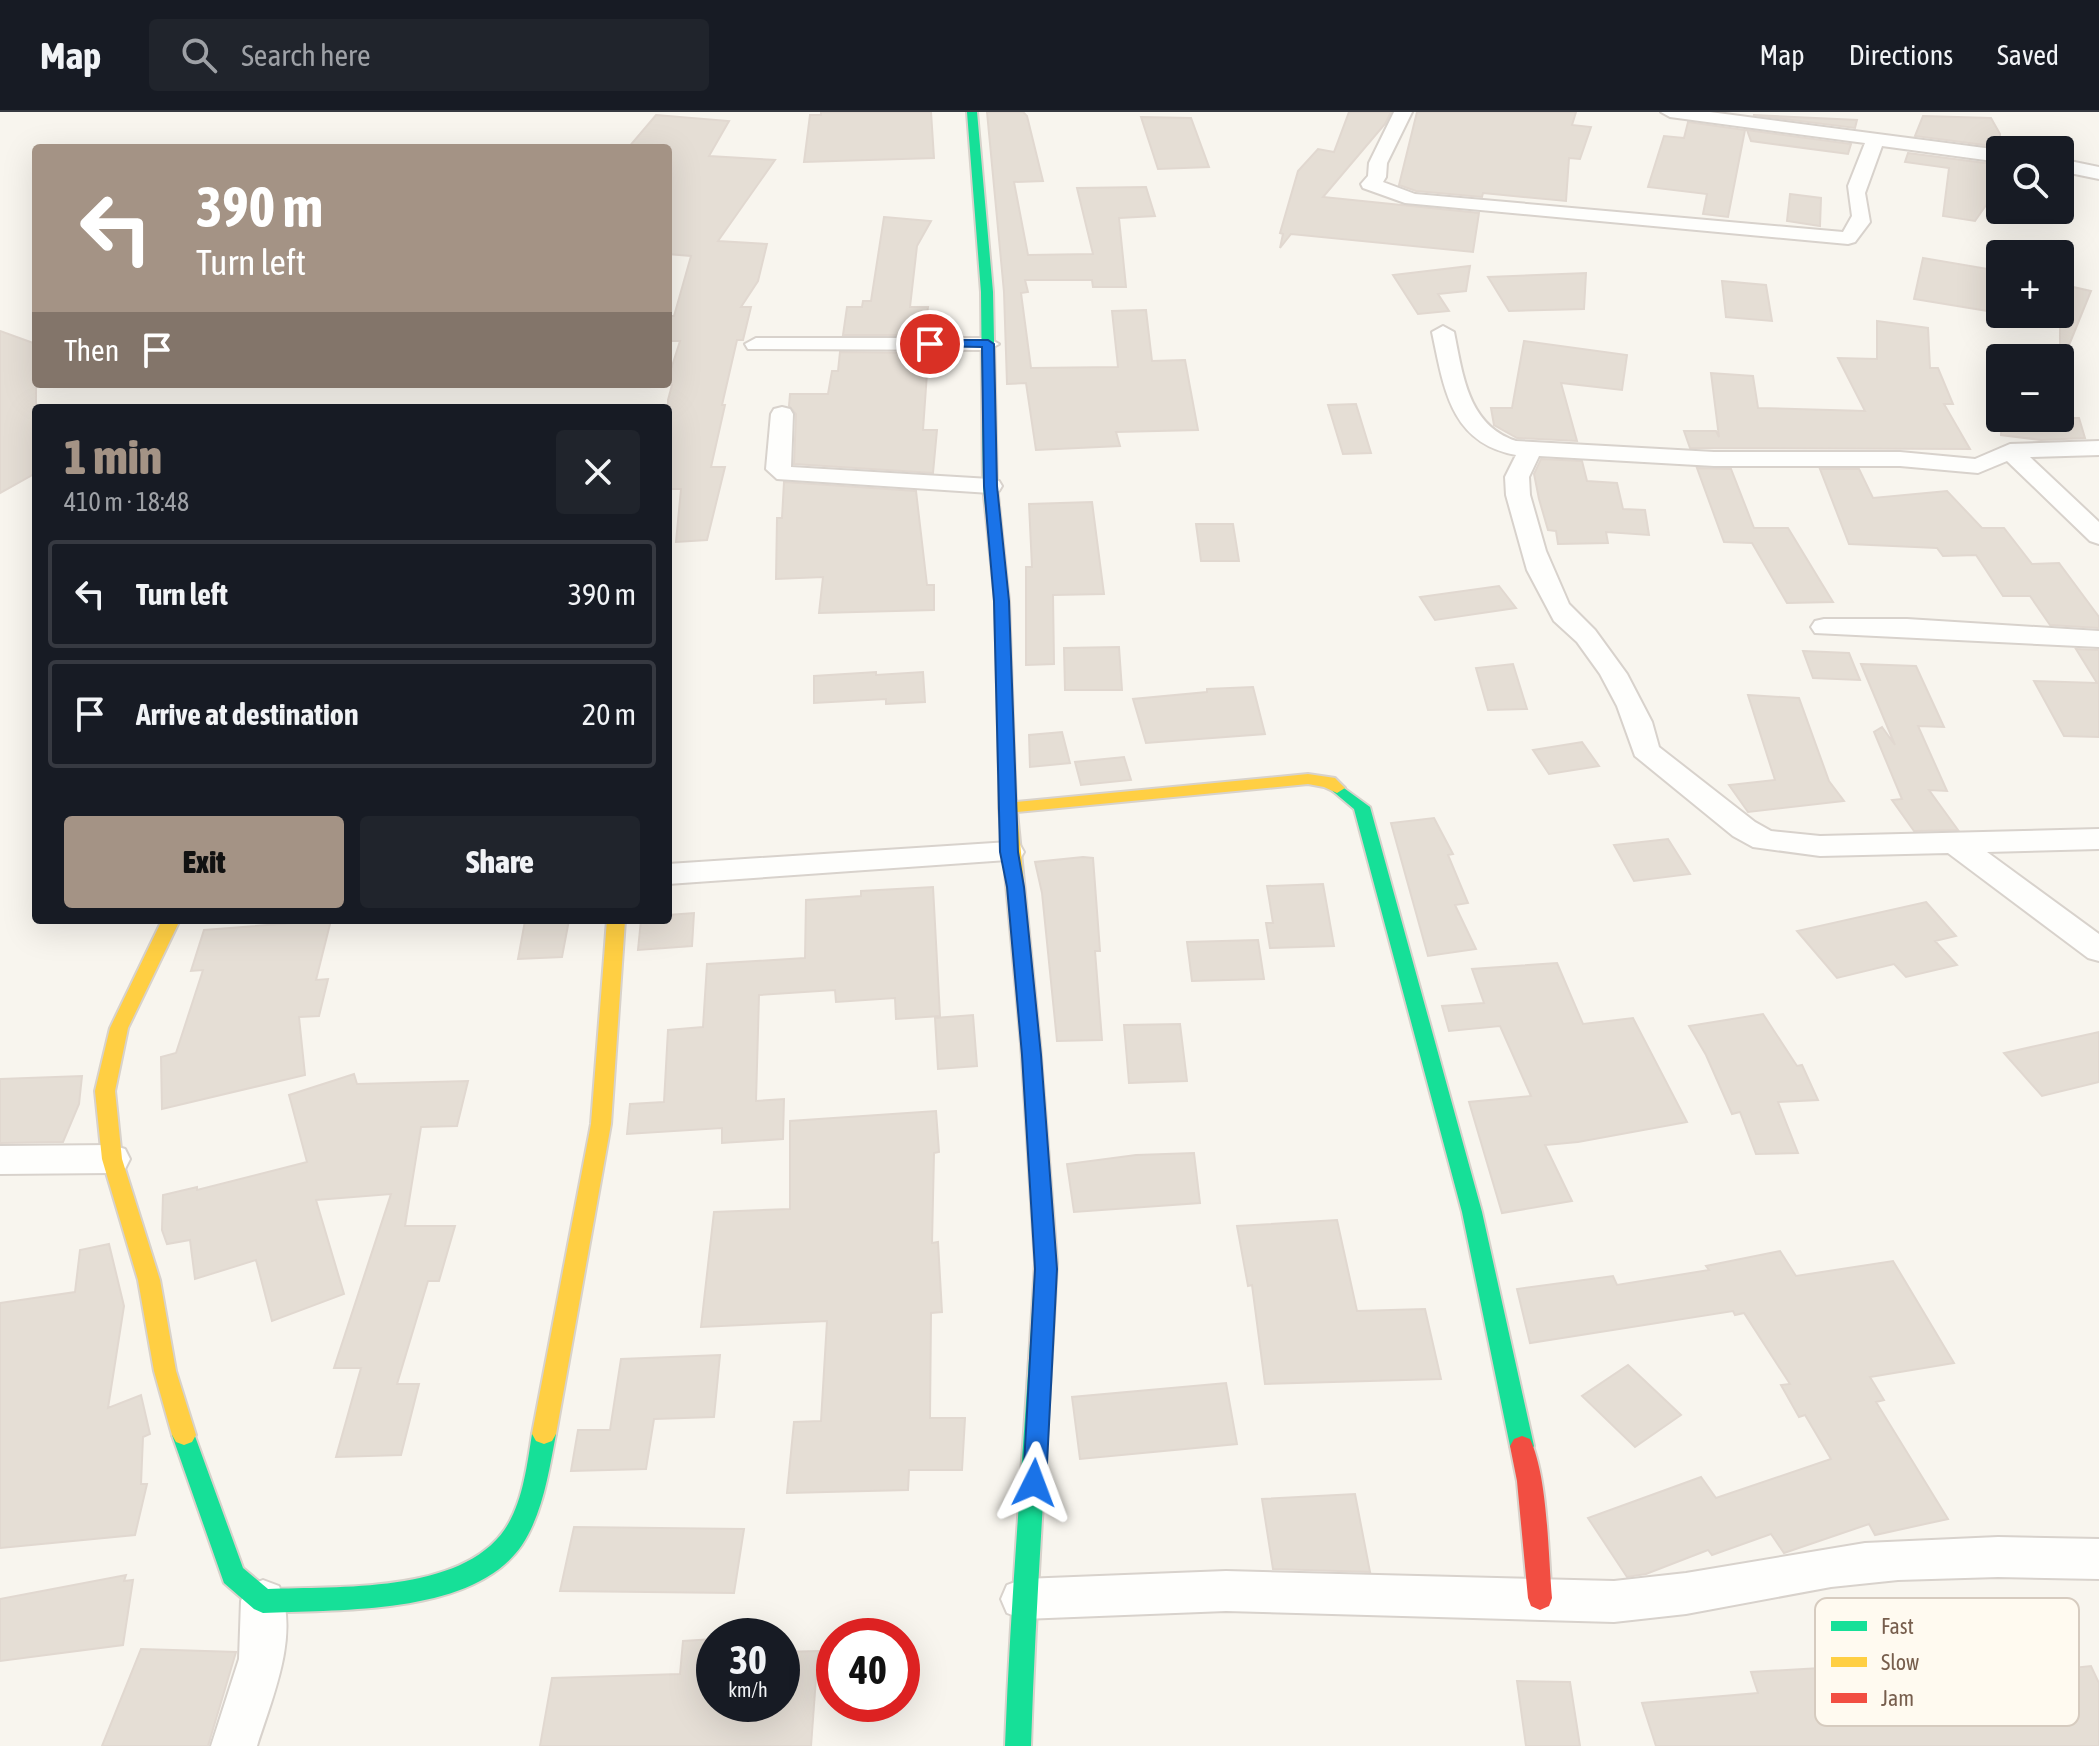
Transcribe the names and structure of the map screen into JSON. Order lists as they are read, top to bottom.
{
  "legend": ["Fast", "Slow", "Jam"],
  "page": {
    "header": "Map",
    "search": "Search here",
    "nav": ["Map", "Directions", "Saved"],
    "map_buttons": ["+", "−"],
    "turn": ["390 m", "Turn left"],
    "then": "Then",
    "heading": ["1 min", "410 m · 18:48"],
    "list": [
      {
        "name": "Turn left",
        "value": "390 m"
      },
      {
        "name": "Arrive at destination",
        "value": "20 m"
      }
    ],
    "buttons": ["Exit", "Share"],
    "speed": "30 km/h",
    "limit": "40"
  }
}
